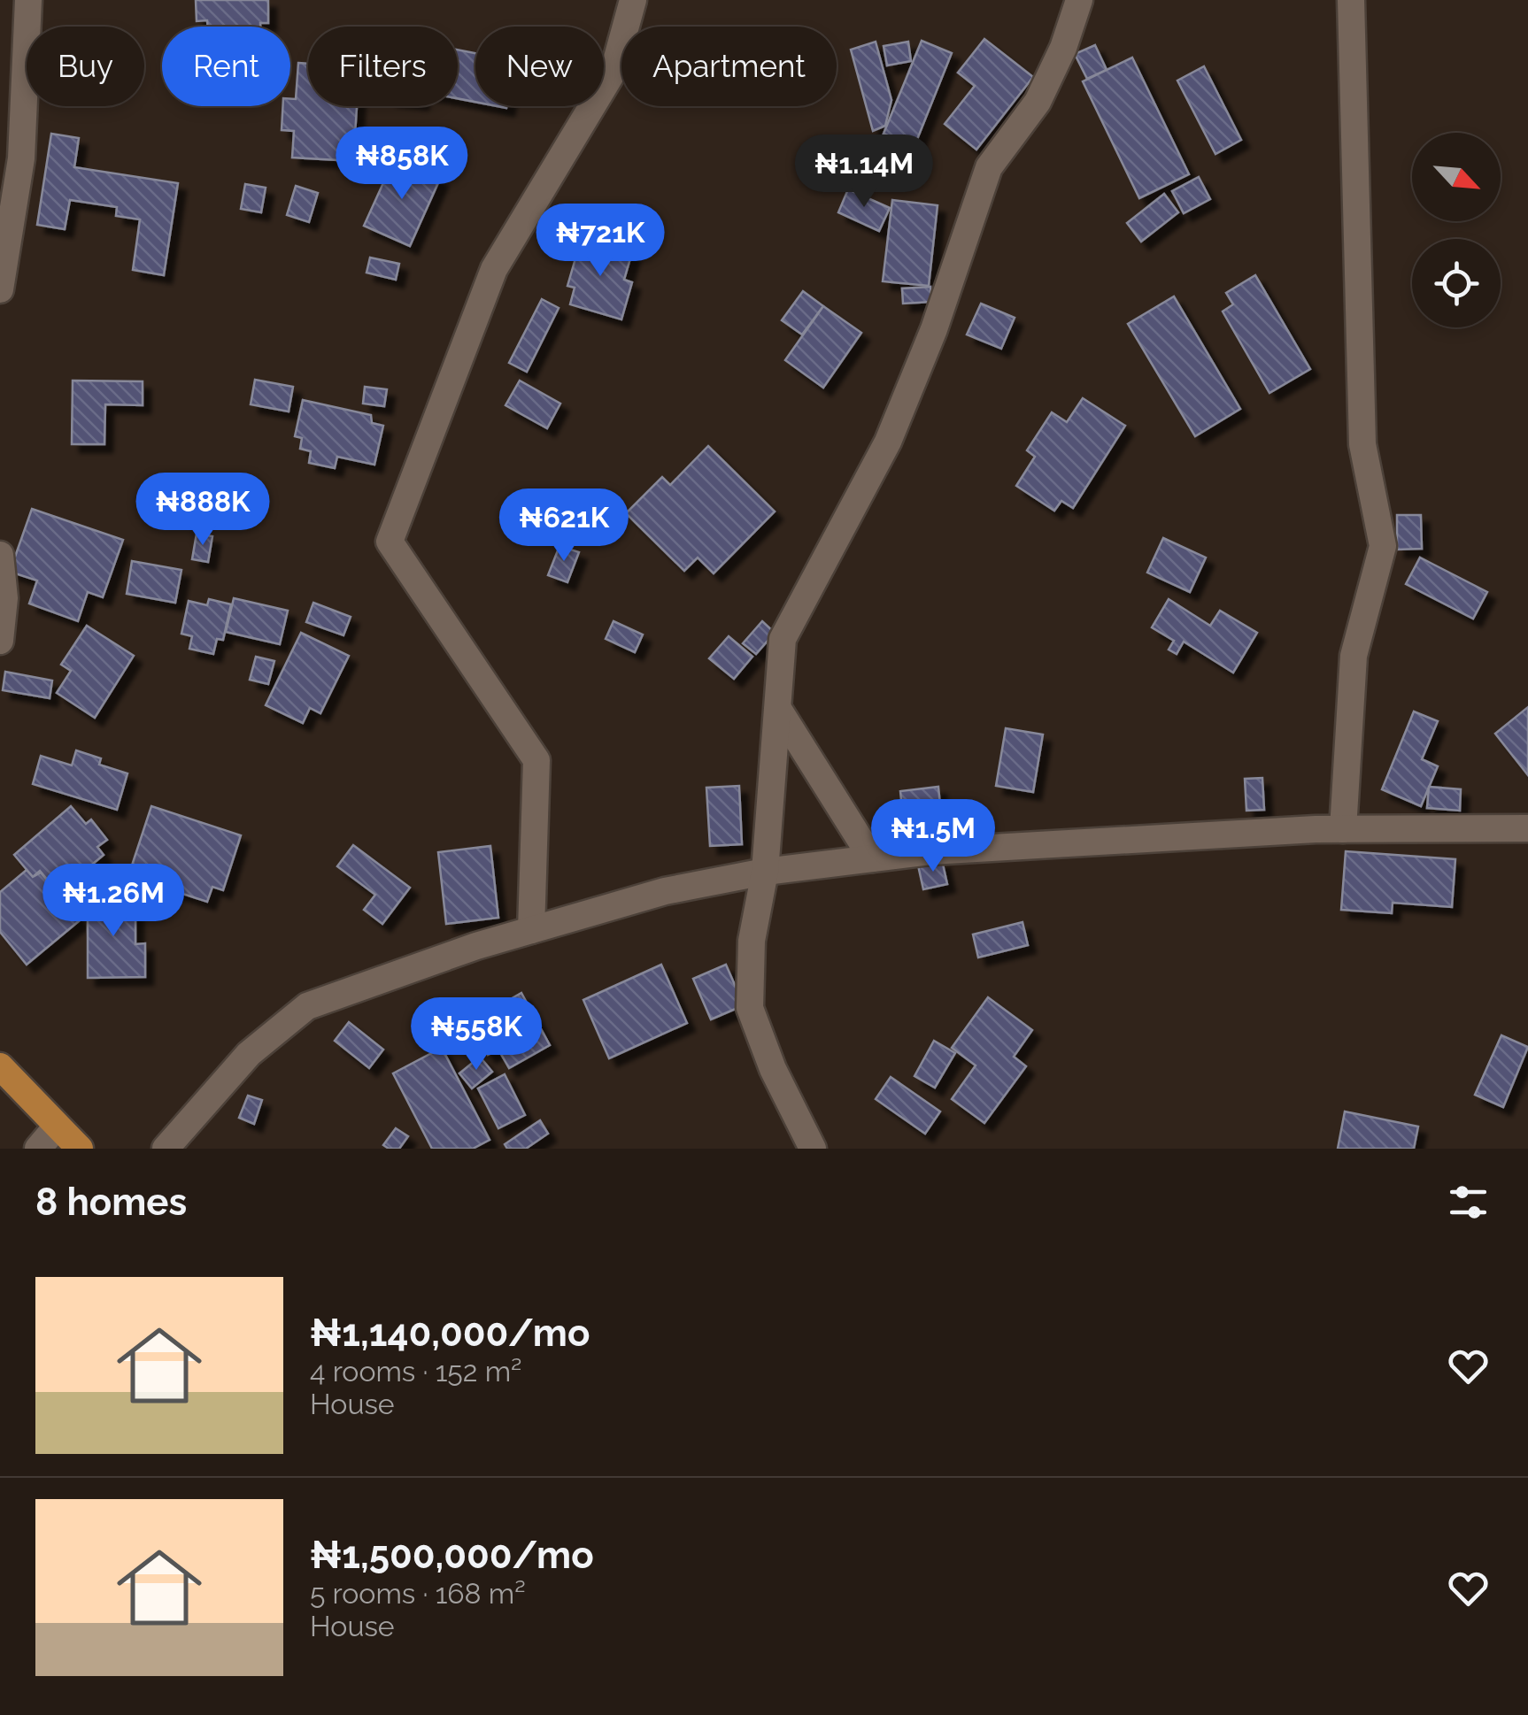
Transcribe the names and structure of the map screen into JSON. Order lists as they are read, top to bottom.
{
  "north": "bottom right",
  "page": {
    "chip": [
      "Buy",
      "Rent",
      "Filters",
      "New",
      "Apartment"
    ],
    "price": [
      "₦858K",
      "₦1.14M",
      "₦721K",
      "₦888K",
      "₦621K",
      "₦1.5M",
      "₦1.26M",
      "₦558K"
    ],
    "heading": "8 homes",
    "list": [
      {
        "name": "₦1,140,000/mo",
        "note": "4 rooms · 152 m² · House"
      },
      {
        "name": "₦1,500,000/mo",
        "note": "5 rooms · 168 m² · House"
      }
    ]
  }
}
